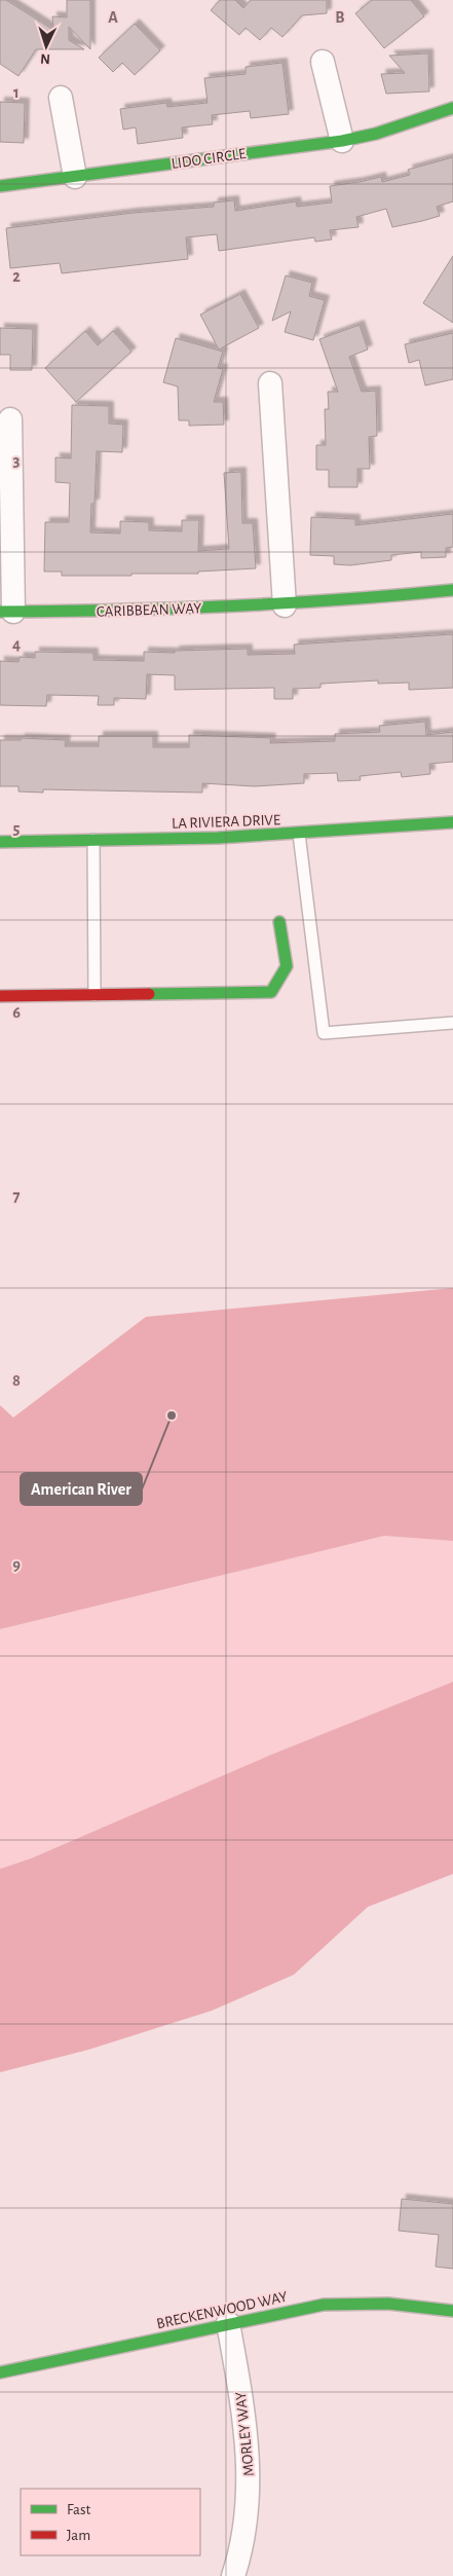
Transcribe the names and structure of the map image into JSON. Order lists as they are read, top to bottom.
{
  "streets": {
    "street": [
      "LIDO CIRCLE",
      "CARIBBEAN WAY",
      "LA RIVIERA DRIVE",
      "BRECKENWOOD WAY",
      "MORLEY WAY"
    ]
  },
  "crossings": [
    ["BRECKENWOOD WAY", "MORLEY WAY"]
  ],
  "places": ["American River"],
  "legend": ["Fast", "Jam"],
  "north": "bottom",
  "grid": {
    "columns": ["A", "B"],
    "rows": [
      "1",
      "2",
      "3",
      "4",
      "5",
      "6",
      "7",
      "8",
      "9"
    ]
  }
}
